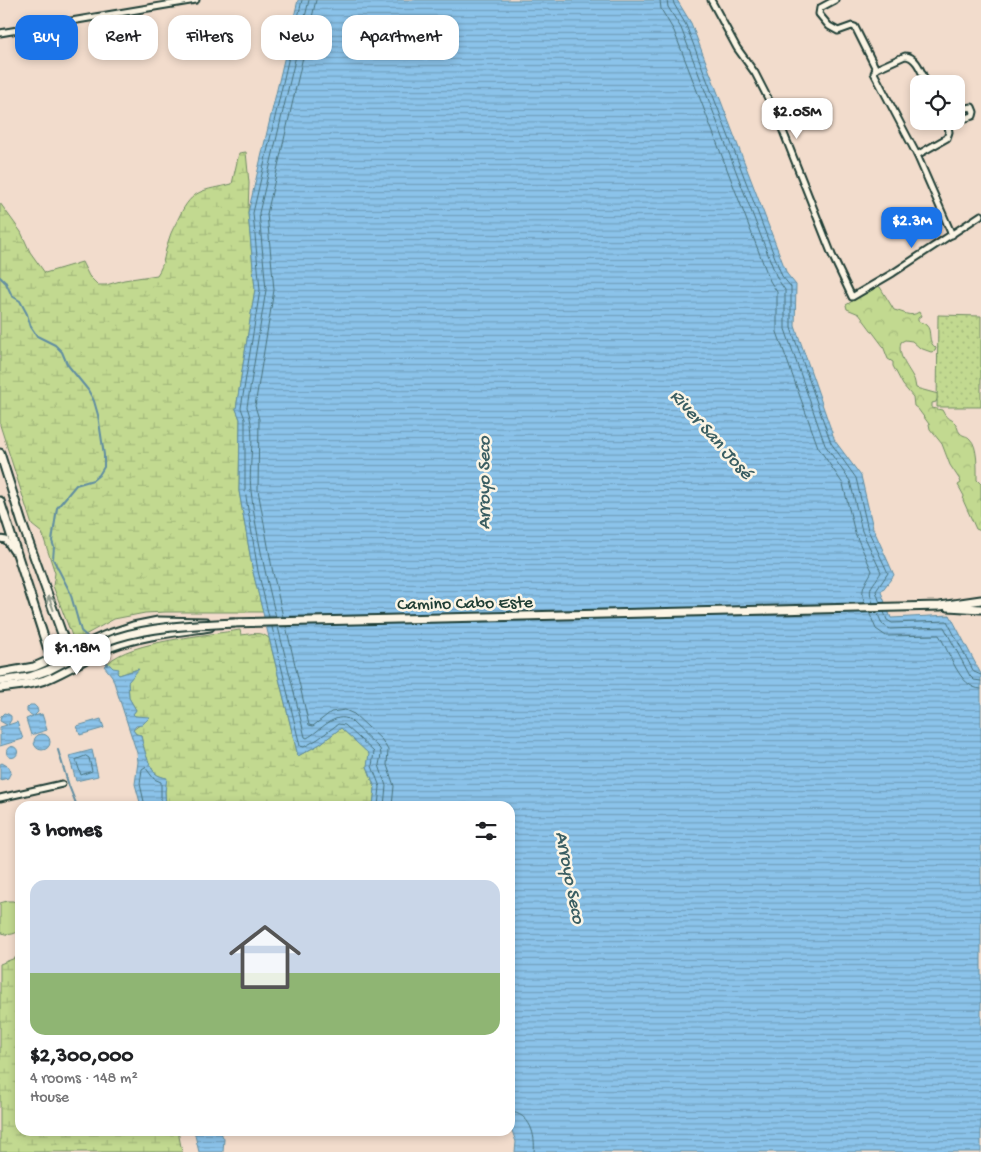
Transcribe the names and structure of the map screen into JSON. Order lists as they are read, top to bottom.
{
  "streets": {
    "main road": ["Camino Cabo Este"]
  },
  "water": ["River San José", "Arroyo Seco"],
  "page": {
    "chip": [
      "Buy",
      "Rent",
      "Filters",
      "New",
      "Apartment"
    ],
    "price": ["$2.05M", "$2.3M", "$1.18M"],
    "heading": "3 homes",
    "list": [
      {
        "name": "$2,300,000",
        "note": "4 rooms · 148 m² · House"
      }
    ]
  }
}
